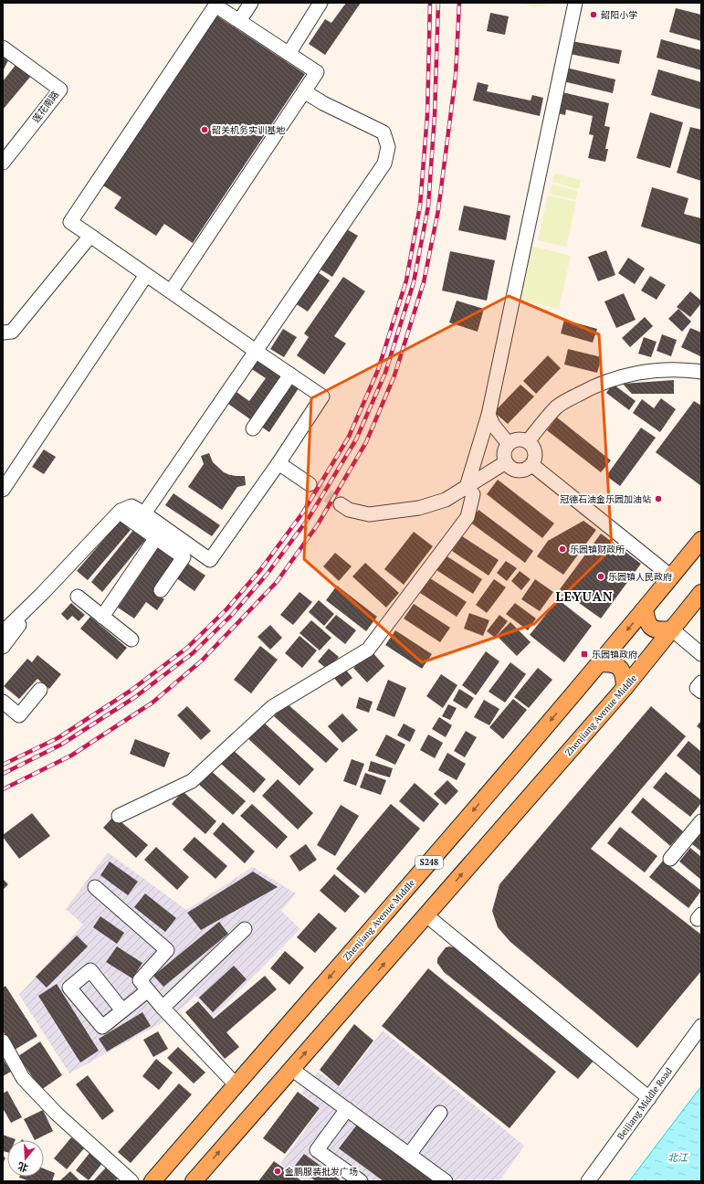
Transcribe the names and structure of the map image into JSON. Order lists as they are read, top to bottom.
{
  "streets": {
    "main road": ["Zhenjiang Avenue Middle", "S248"],
    "street": ["莲花南路", "Beijiang Middle Road"]
  },
  "districts": ["LEYUAN"],
  "water": ["北江"],
  "places": {
    "other": [
      "韶阳小学",
      "韶关机务实训基地",
      "冠德石油金乐园加油站",
      "乐园镇财政所",
      "乐园镇人民政府",
      "金鹏服装批发广场"
    ],
    "transit": ["乐园镇政府"]
  },
  "north": "bottom"
}
